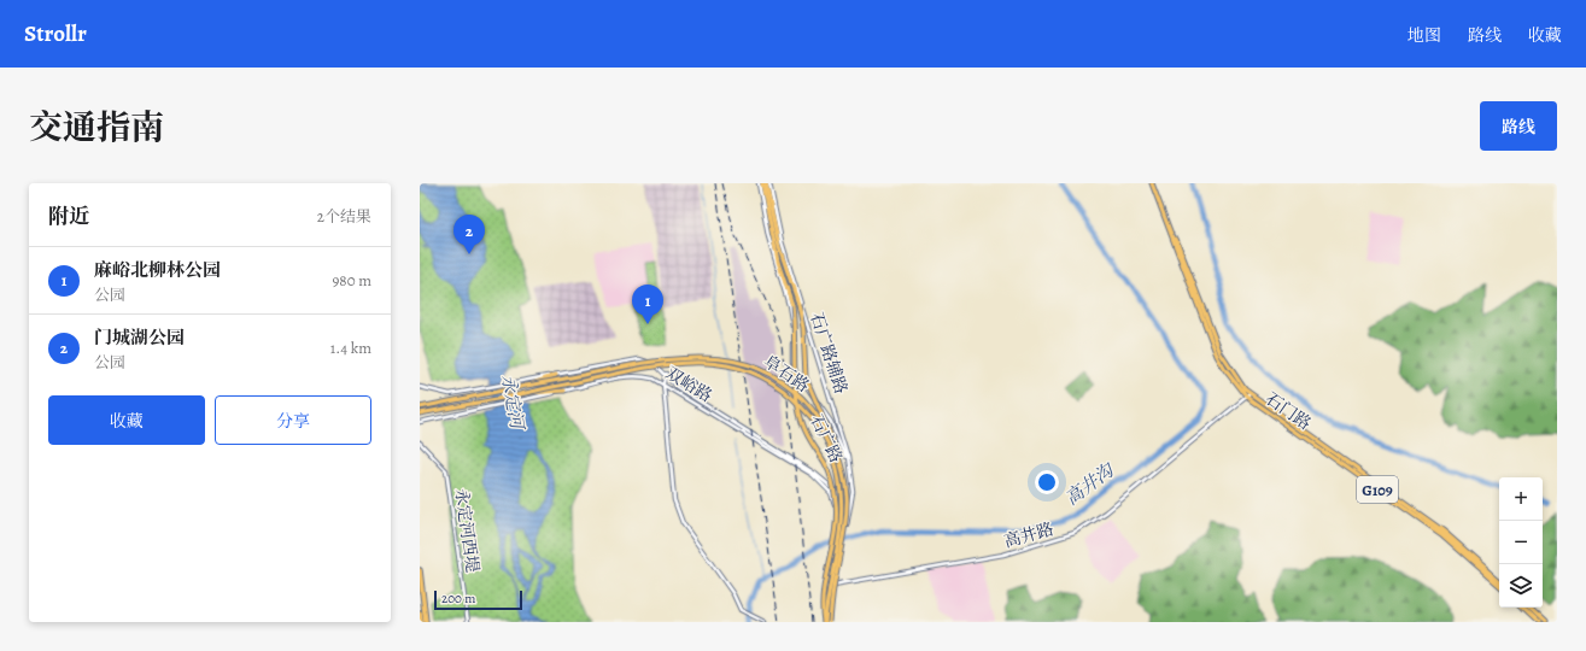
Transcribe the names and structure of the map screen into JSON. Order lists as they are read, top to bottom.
{
  "streets": {
    "main road": [
      "阜石路",
      "石门路",
      "石广路",
      "G109"
    ],
    "street": [
      "石广路辅路",
      "双峪路",
      "永定河西堤",
      "高井路"
    ]
  },
  "crossings": [
    ["石广路辅路", "双峪路"],
    ["石广路辅路", "石广路"],
    ["阜石路", "双峪路"],
    ["阜石路", "石广路"],
    ["双峪路", "石广路"],
    ["双峪路", "高井路"],
    ["石门路", "高井路"]
  ],
  "water": ["永定河", "高井沟"],
  "scale_bar": "200 m",
  "page": {
    "header": "Strollr",
    "nav": ["地图", "路线", "收藏"],
    "title": "交通指南",
    "buttons": [
      "路线",
      ["收藏", "分享"]
    ],
    "heading": ["附近", "2个结果"],
    "pins": ["2", "1"],
    "list": [
      {
        "mark": "1",
        "name": "麻峪北柳林公园",
        "note": "公园",
        "value": "980 m"
      },
      {
        "mark": "2",
        "name": "门城湖公园",
        "note": "公园",
        "value": "1.4 km"
      }
    ],
    "map_buttons": ["+", "−"],
    "scale": "200 m"
  }
}
